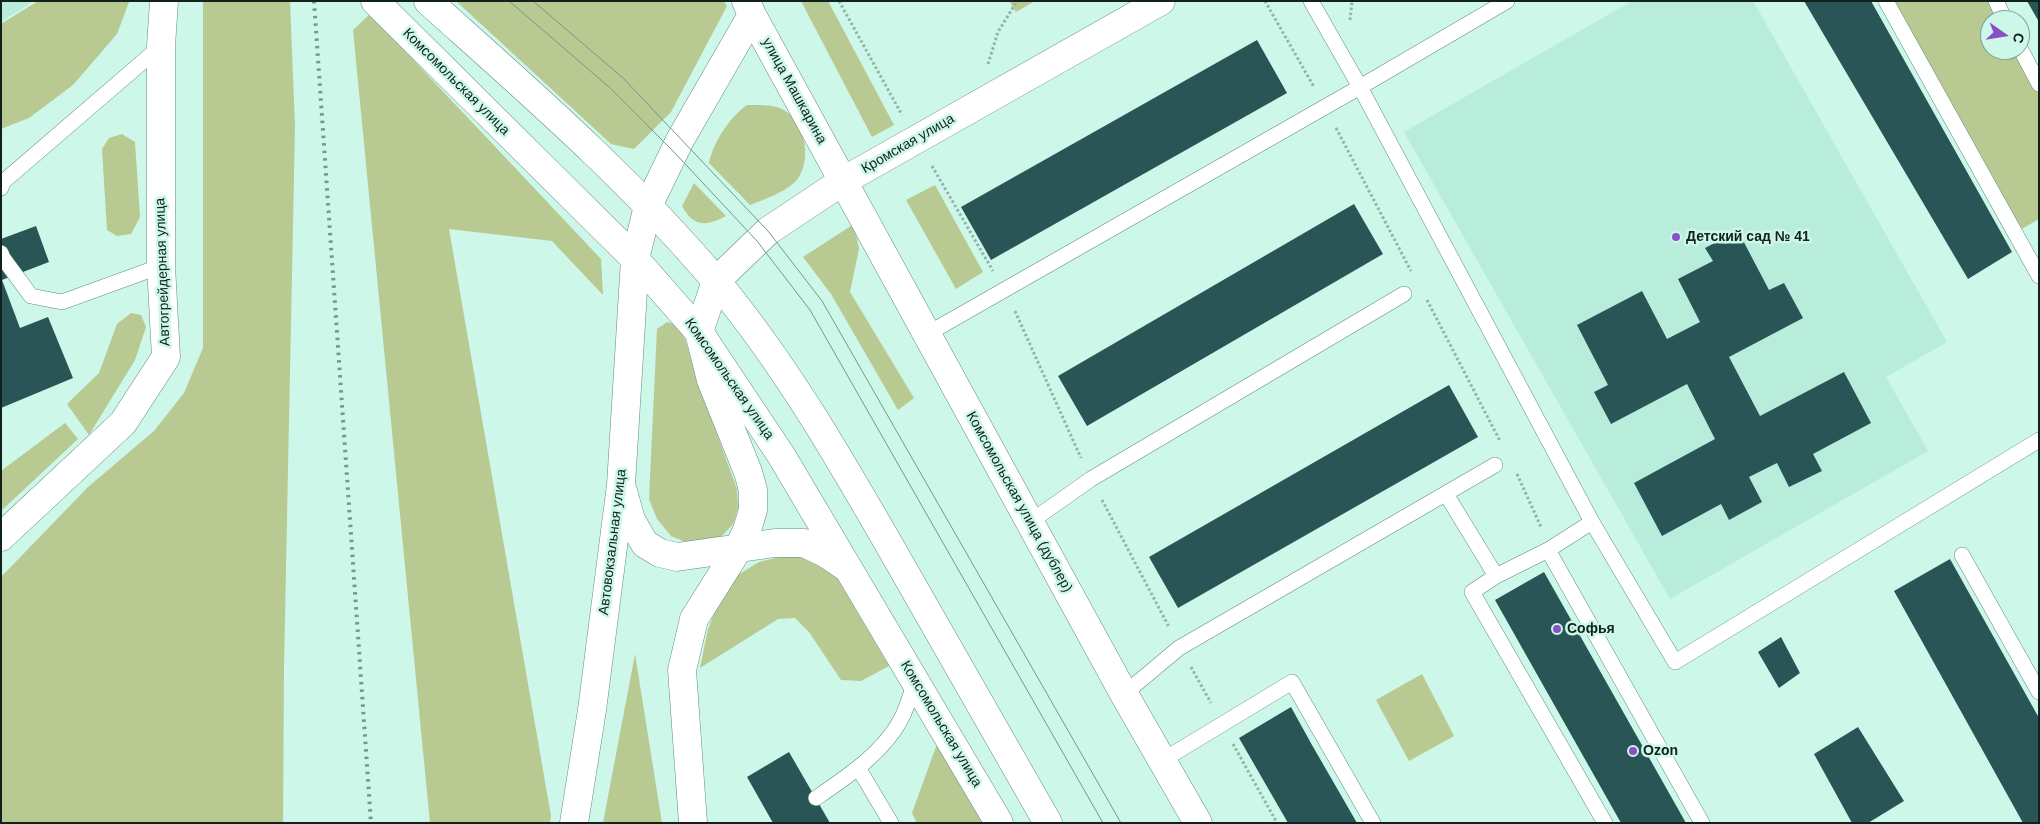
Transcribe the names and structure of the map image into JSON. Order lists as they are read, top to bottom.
{
  "streets": {
    "street": [
      "Комсомольская улица",
      "улица Машкарина",
      "Кромская улица",
      "Автогрейдерная улица",
      "Комсомольская улица (дублер)",
      "Автовокзальная улица"
    ]
  },
  "crossings": [
    ["Комсомольская улица", "Кромская улица"],
    ["Комсомольская улица", "Автовокзальная улица"],
    ["улица Машкарина", "Кромская улица"],
    ["улица Машкарина", "Комсомольская улица (дублер)"],
    ["улица Машкарина", "Автовокзальная улица"],
    ["Кромская улица", "Комсомольская улица (дублер)"]
  ],
  "places": ["Детский сад № 41", "Софья", "Ozon"],
  "north": "right"
}
